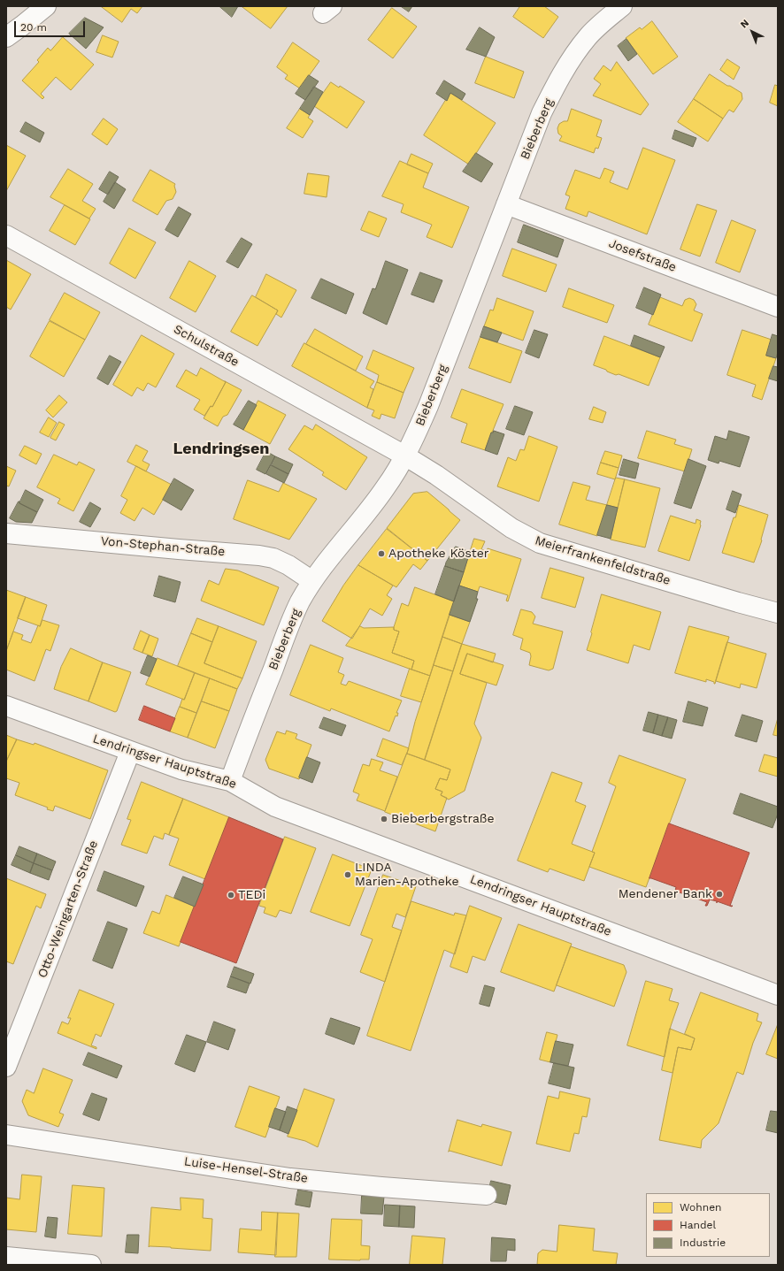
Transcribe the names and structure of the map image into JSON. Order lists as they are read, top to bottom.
{
  "streets": {
    "street": [
      "Bieberberg",
      "Josefstraße",
      "Schulstraße",
      "Von-Stephan-Straße",
      "Meierfrankenfeldstraße",
      "Lendringser Hauptstraße",
      "Otto-Weingarten-Straße",
      "Luise-Hensel-Straße"
    ]
  },
  "crossings": [
    ["Bieberberg", "Josefstraße"],
    ["Bieberberg", "Schulstraße"],
    ["Bieberberg", "Von-Stephan-Straße"],
    ["Bieberberg", "Meierfrankenfeldstraße"],
    ["Bieberberg", "Lendringser Hauptstraße"],
    ["Schulstraße", "Meierfrankenfeldstraße"],
    ["Lendringser Hauptstraße", "Otto-Weingarten-Straße"]
  ],
  "districts": ["Lendringsen"],
  "places": [
    "Apotheke Köster",
    "Bieberbergstraße",
    "LINDA Marien-Apotheke",
    "Mendener Bank",
    "TEDi"
  ],
  "legend": ["Wohnen", "Handel", "Industrie"],
  "scale_bar": "20 m",
  "north": "top left"
}
